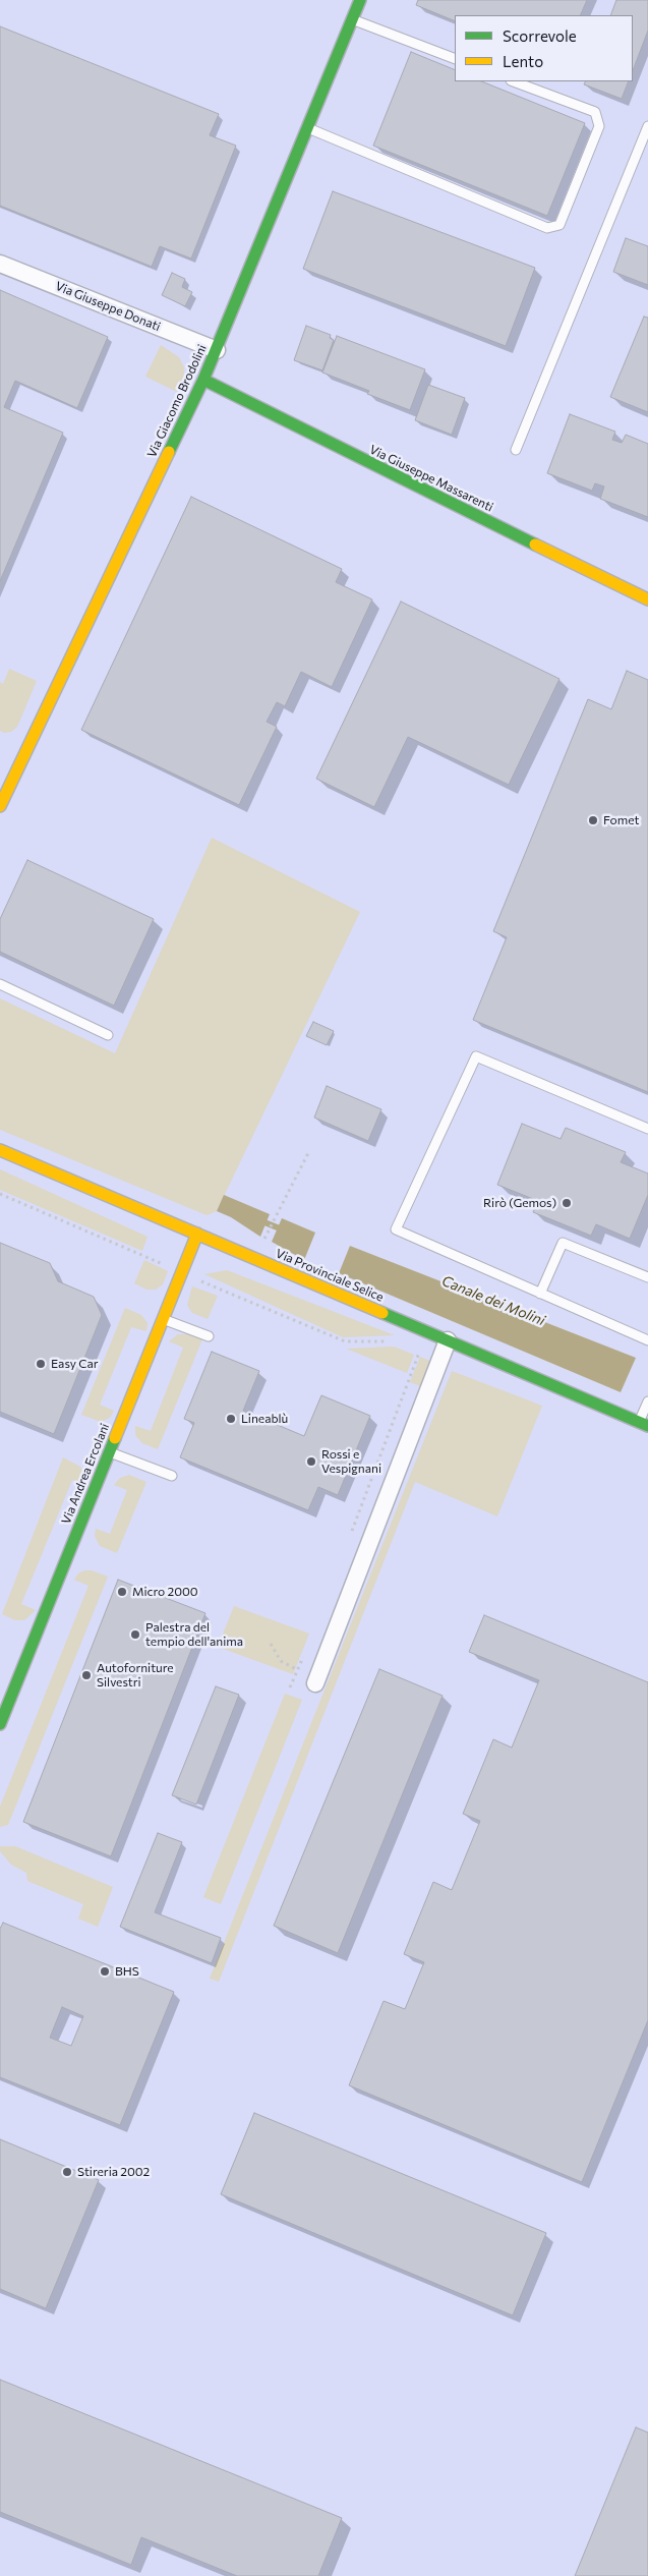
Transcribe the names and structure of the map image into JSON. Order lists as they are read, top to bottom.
{
  "streets": {
    "street": [
      "Via Giuseppe Donati",
      "Via Giacomo Brodolini",
      "Via Giuseppe Massarenti",
      "Via Provinciale Selice",
      "Via Andrea Ercolani"
    ]
  },
  "crossings": [
    ["Via Giuseppe Donati", "Via Giacomo Brodolini"],
    ["Via Giacomo Brodolini", "Via Giuseppe Massarenti"],
    ["Via Provinciale Selice", "Via Andrea Ercolani"]
  ],
  "water": ["Canale dei Molini"],
  "places": [
    "Fomet",
    "Rirò (Gemos)",
    "Easy Car",
    "Lineablù",
    "Rossi e Vespignani",
    "Micro 2000",
    "Palestra del tempio dell'anima",
    "Autoforniture Silvestri",
    "BHS",
    "Stireria 2002"
  ],
  "legend": ["Scorrevole", "Lento"]
}
